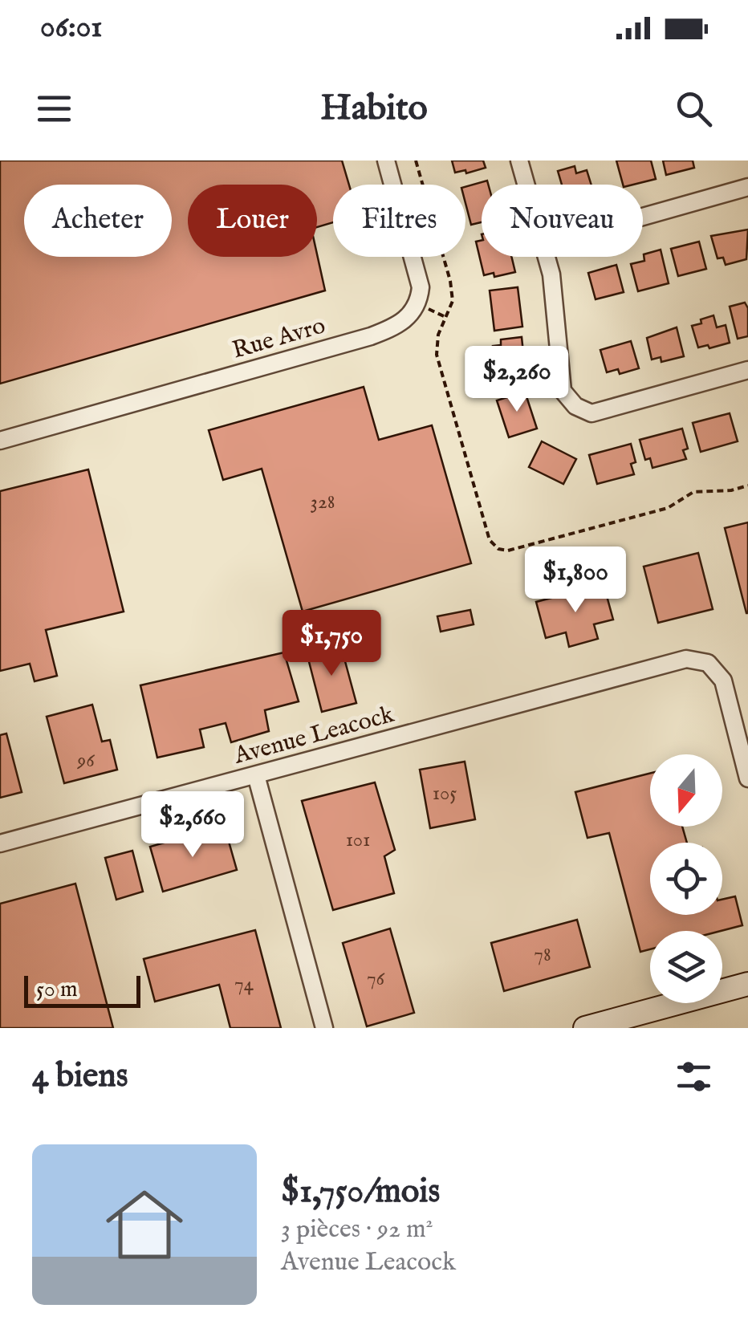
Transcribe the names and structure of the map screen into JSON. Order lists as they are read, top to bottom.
{
  "streets": {
    "street": ["Rue Avro", "Avenue Leacock"]
  },
  "house_numbers": [
    "328",
    "96",
    "105",
    "101",
    "78",
    "76",
    "74"
  ],
  "scale_bar": "50 m",
  "north": "bottom",
  "page": {
    "status": "06:01",
    "header": "Habito",
    "chip": [
      "Acheter",
      "Louer",
      "Filtres",
      "Nouveau"
    ],
    "price": [
      "$2,260",
      "$1,800",
      "$1,750",
      "$2,660"
    ],
    "scale": "50 m",
    "heading": "4 biens",
    "list": [
      {
        "name": "$1,750/mois",
        "note": "3 pièces · 92 m² · Avenue Leacock"
      }
    ]
  }
}
